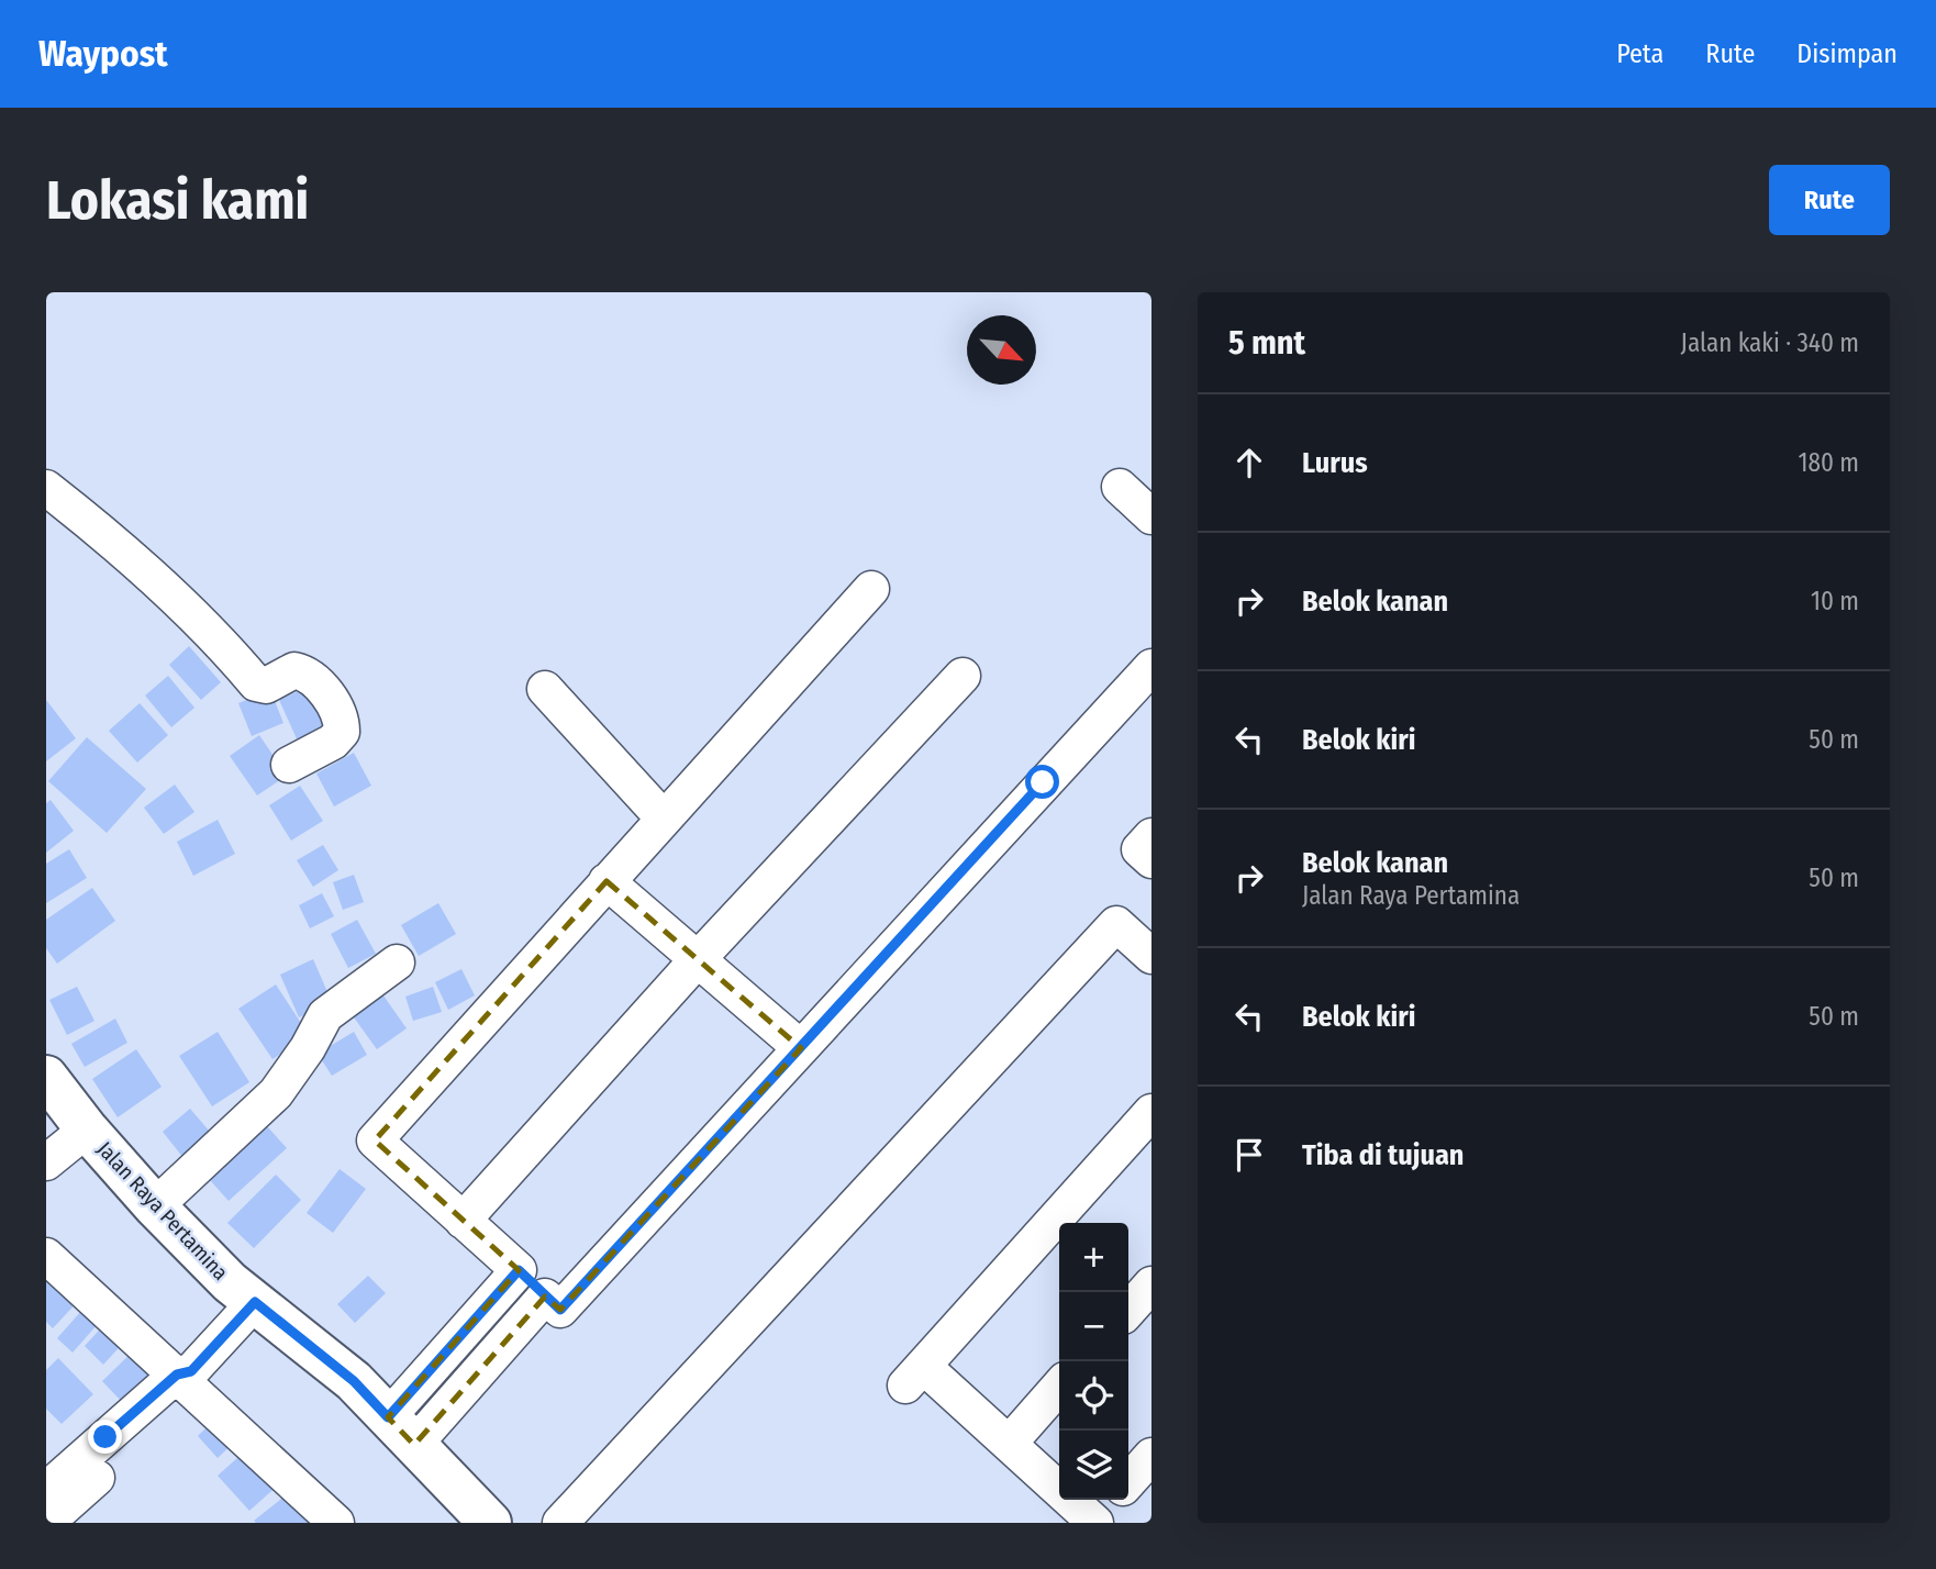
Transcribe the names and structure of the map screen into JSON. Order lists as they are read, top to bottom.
{
  "streets": {
    "main road": ["Jalan Raya Pertamina"]
  },
  "north": "bottom right",
  "page": {
    "header": "Waypost",
    "nav": ["Peta", "Rute", "Disimpan"],
    "buttons": "Rute",
    "title": "Lokasi kami",
    "heading": ["5 mnt", "Jalan kaki · 340 m"],
    "list": [
      ["Lurus", "180 m"],
      ["Belok kanan", "10 m"],
      ["Belok kiri", "50 m"],
      ["Belok kanan", "Jalan Raya Pertamina", "50 m"],
      ["Belok kiri", "50 m"],
      "Tiba di tujuan"
    ],
    "map_buttons": ["+", "−"]
  }
}
